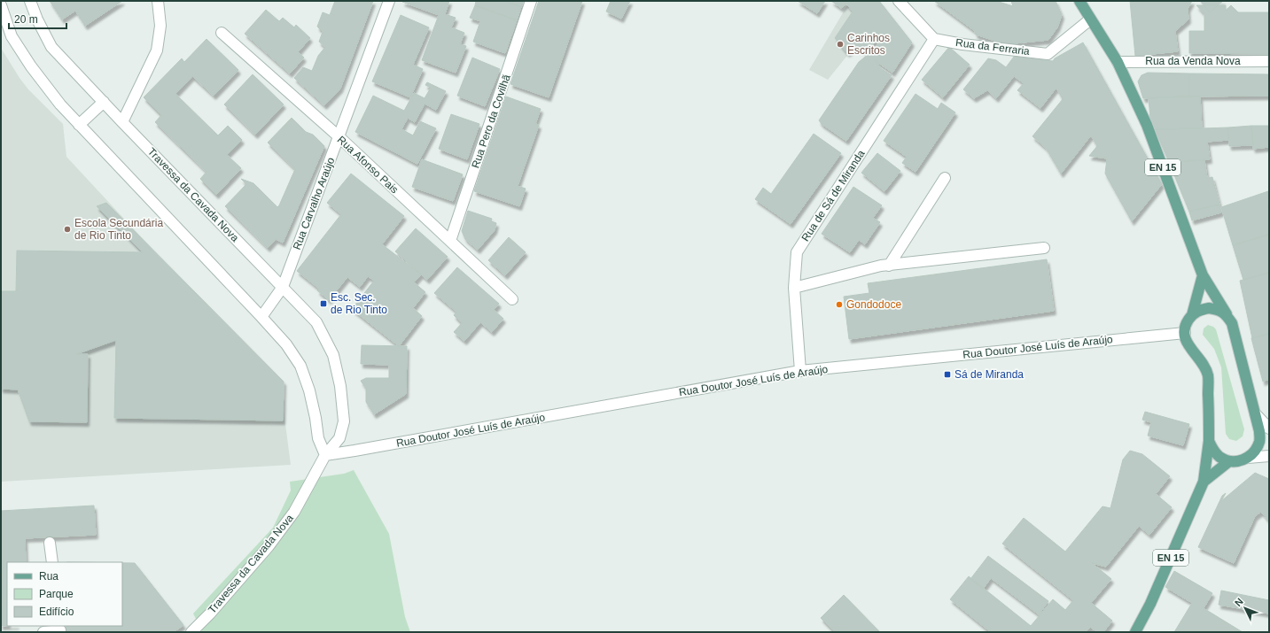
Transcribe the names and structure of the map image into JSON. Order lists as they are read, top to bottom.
{
  "streets": {
    "main road": ["EN 15"],
    "street": [
      "Rua da Ferraria",
      "Rua da Venda Nova",
      "Rua Pero da Covilhã",
      "Rua Afonso Pais",
      "Travessa da Cavada Nova",
      "Rua de Sá de Miranda",
      "Rua Carvalho Araújo",
      "Rua Doutor José Luís de Araújo"
    ]
  },
  "crossings": [
    ["Rua da Ferraria", "EN 15"],
    ["Rua da Ferraria", "Rua de Sá de Miranda"],
    ["Rua da Venda Nova", "EN 15"],
    ["Rua Pero da Covilhã", "Rua Afonso Pais"],
    ["Rua Afonso Pais", "Rua Carvalho Araújo"],
    ["Travessa da Cavada Nova", "Rua Carvalho Araújo"],
    ["Travessa da Cavada Nova", "Rua Doutor José Luís de Araújo"],
    ["Rua de Sá de Miranda", "Rua Doutor José Luís de Araújo"]
  ],
  "places": {
    "other": ["Carinhos Escritos", "Escola Secundária de Rio Tinto", "Gondodoce"],
    "transit": ["Esc. Sec. de Rio Tinto", "Sá de Miranda"]
  },
  "legend": ["Rua", "Parque", "Edifício"],
  "scale_bar": "20 m",
  "north": "top left"
}
